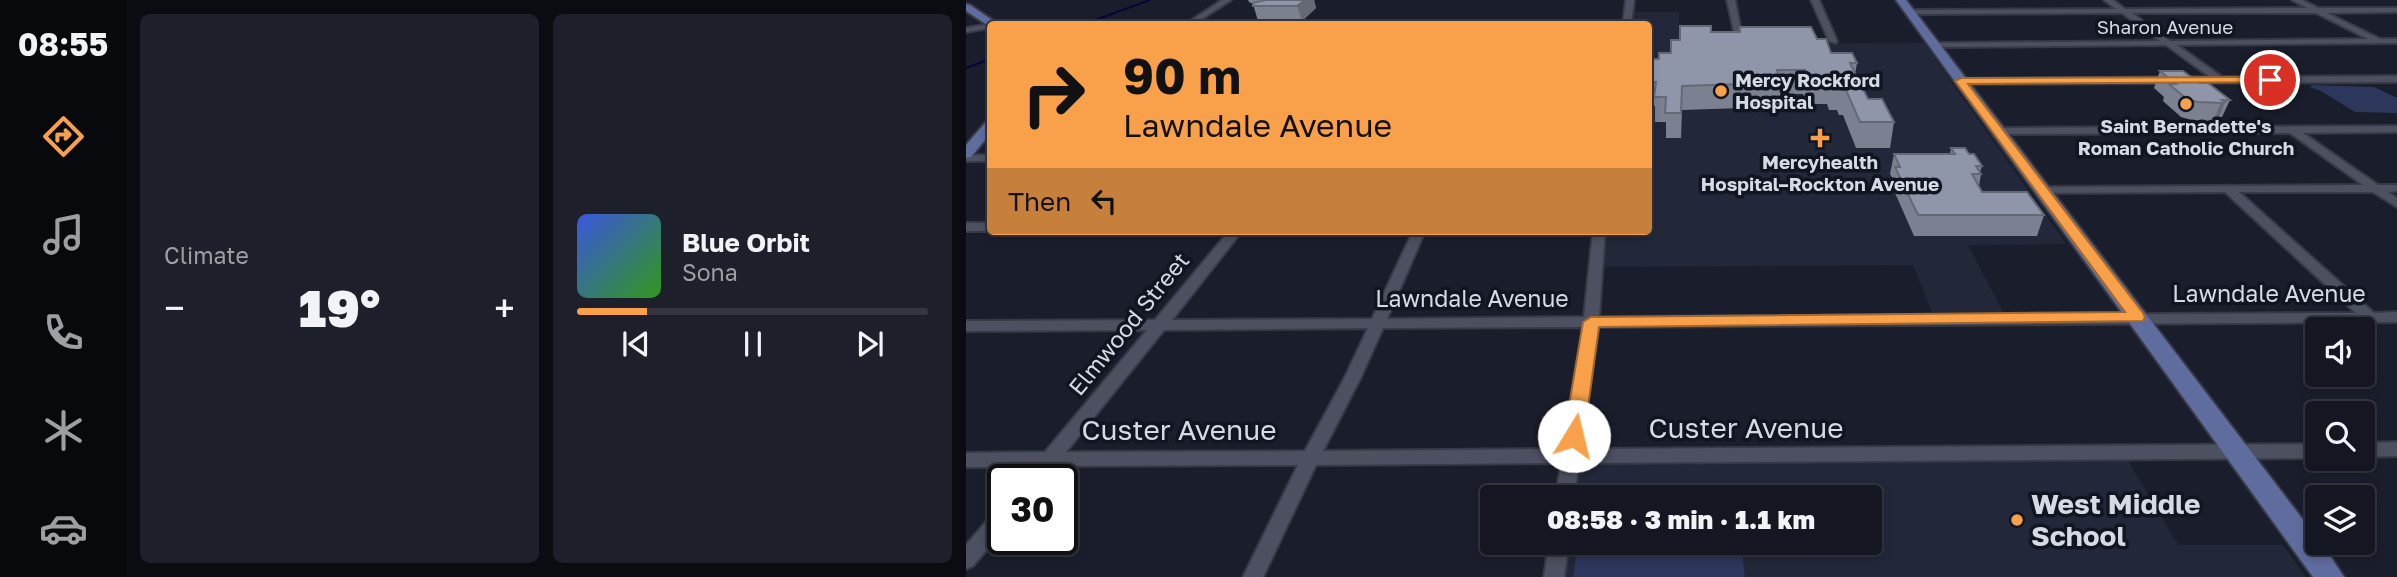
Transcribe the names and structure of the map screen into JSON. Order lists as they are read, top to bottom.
{
  "streets": {
    "street": [
      "Sharon Avenue",
      "Lawndale Avenue",
      "Elmwood Street",
      "Custer Avenue"
    ]
  },
  "crossings": [
    ["Lawndale Avenue", "Elmwood Street"],
    ["Elmwood Street", "Custer Avenue"]
  ],
  "places": {
    "other": ["Mercy Rockford Hospital", "Saint Bernadette's Roman Catholic Church", "West Middle School"],
    "health": ["Mercyhealth Hospital–Rockton Avenue"]
  },
  "page": {
    "tabs": "08:55",
    "tile": "Climate",
    "turn": ["90 m", "Lawndale Avenue"],
    "then": "Then",
    "song": ["Blue Orbit", "Sona"],
    "heat": ["−", "19°", "+"],
    "limit": "30",
    "trip": "08:58 · 3 min · 1.1 km"
  }
}
